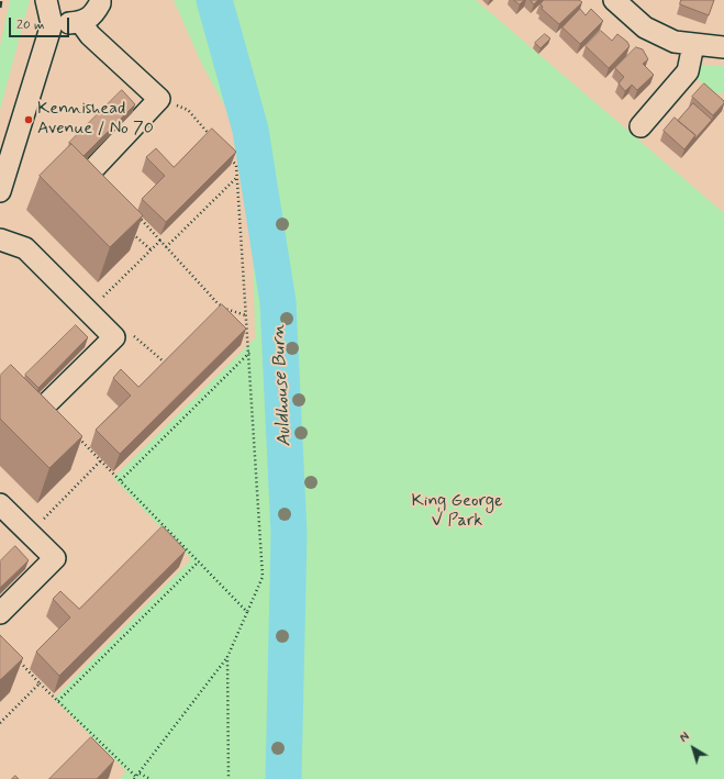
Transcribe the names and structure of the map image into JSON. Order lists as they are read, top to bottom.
{
  "water": ["Auldhouse Burn"],
  "parks": ["King George V Park"],
  "places": ["Kennishead Avenue / No 70"],
  "scale_bar": "20 m",
  "north": "top left"
}
